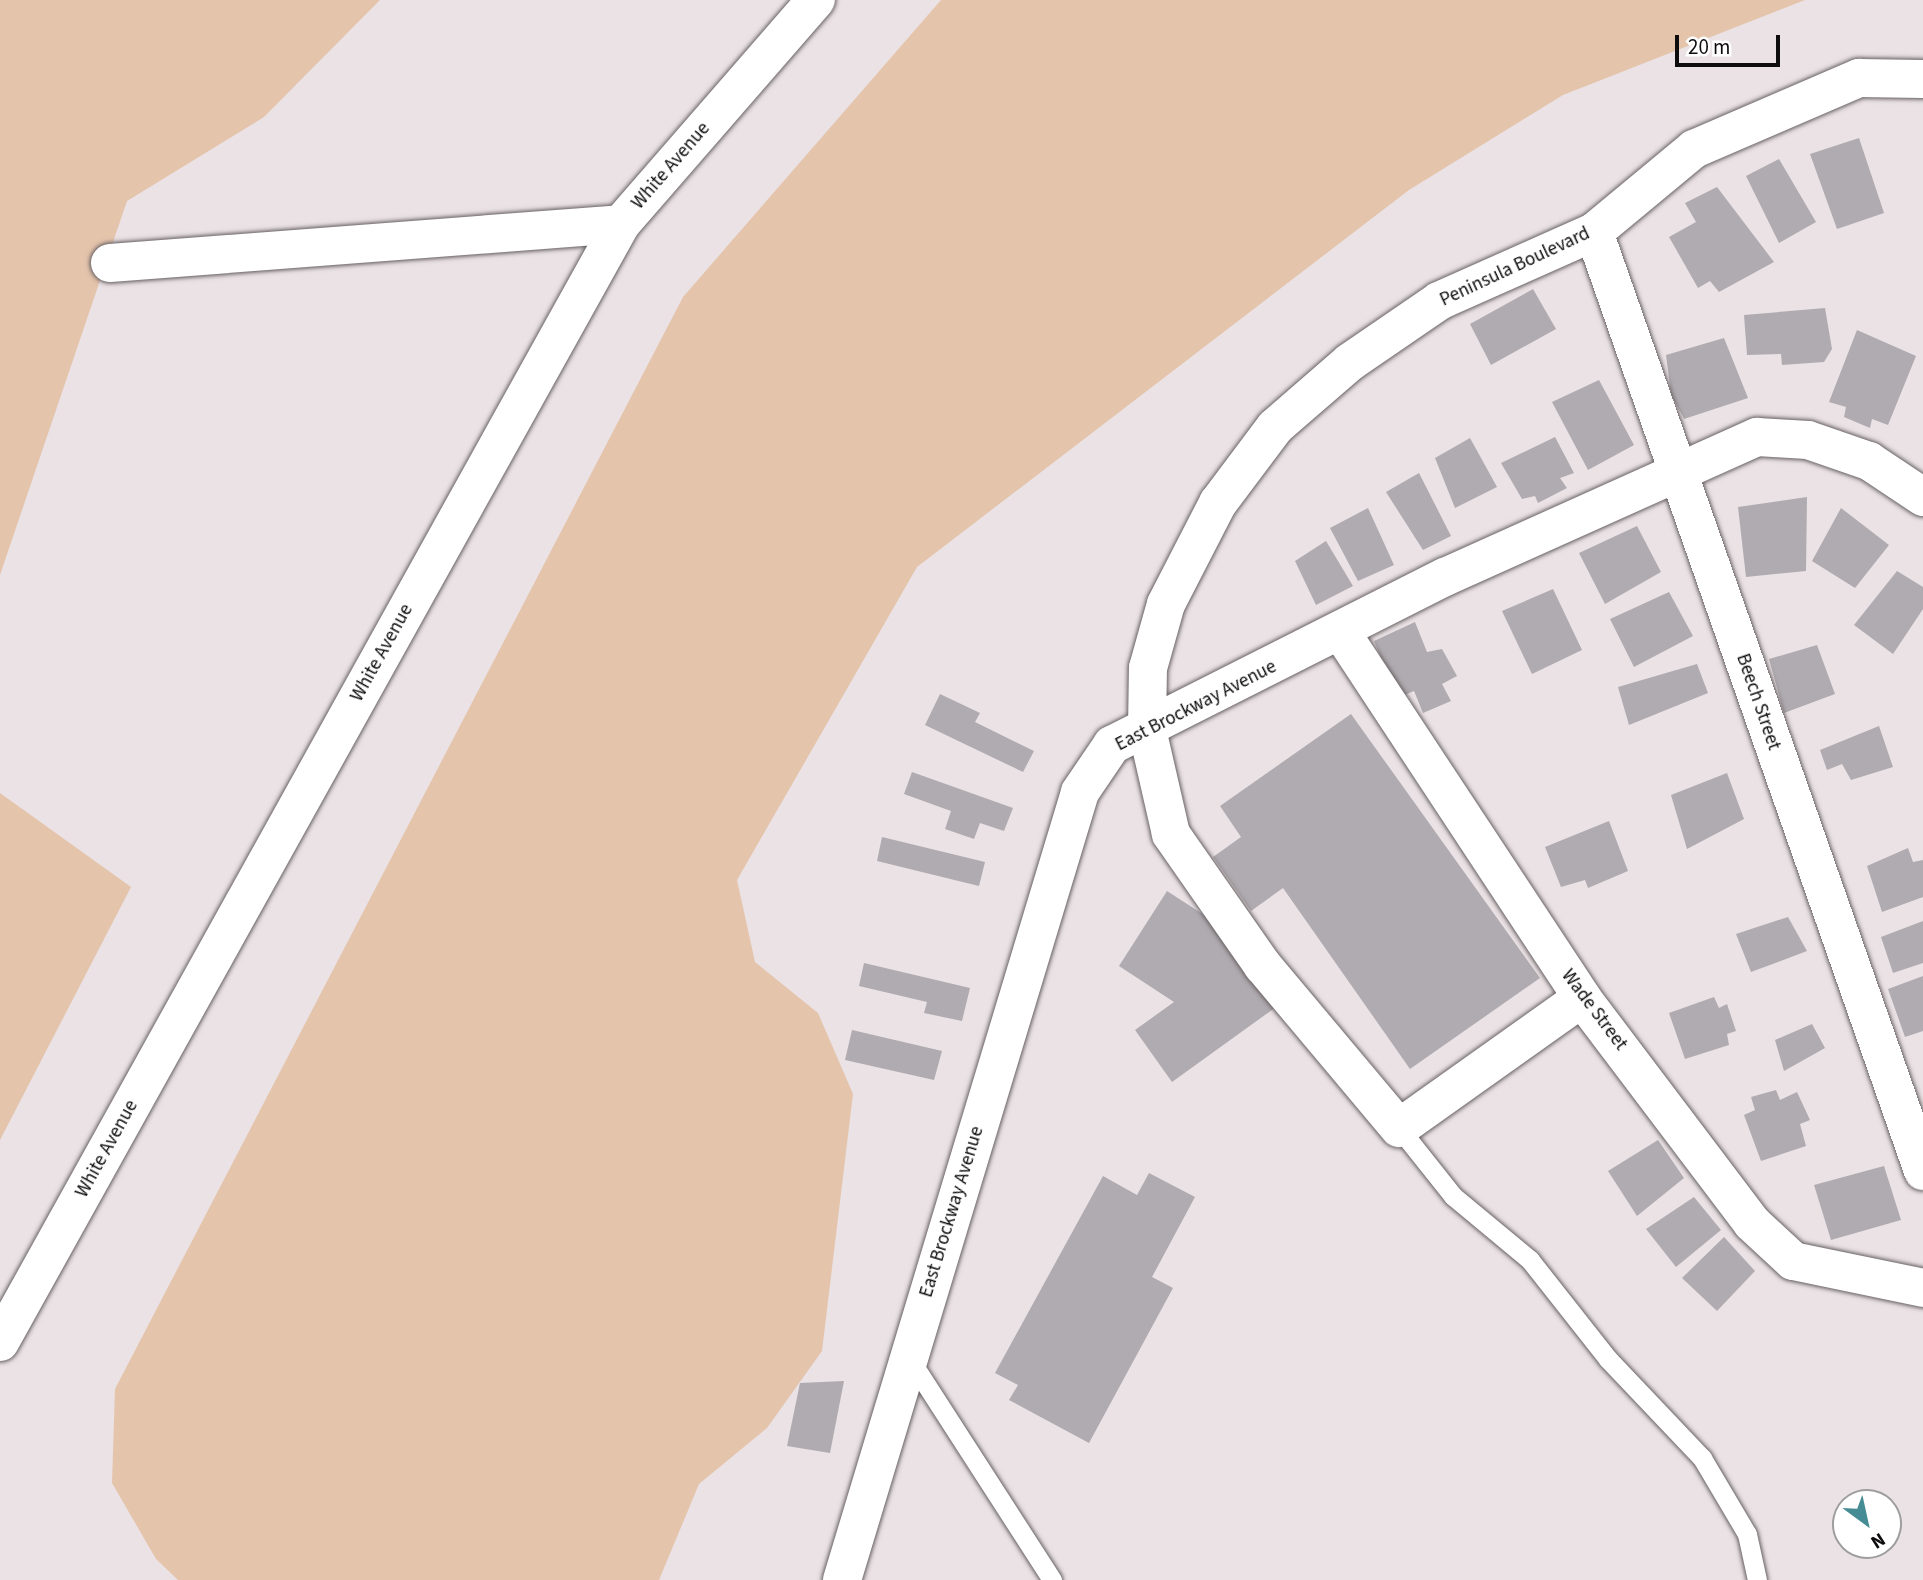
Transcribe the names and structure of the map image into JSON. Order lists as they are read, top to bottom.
{
  "streets": {
    "street": [
      "White Avenue",
      "Peninsula Boulevard",
      "Beech Street",
      "East Brockway Avenue",
      "Wade Street"
    ]
  },
  "crossings": [
    ["Peninsula Boulevard", "Beech Street"],
    ["Peninsula Boulevard", "East Brockway Avenue"],
    ["Beech Street", "East Brockway Avenue"],
    ["East Brockway Avenue", "Wade Street"]
  ],
  "scale_bar": "20 m",
  "north": "bottom right"
}
